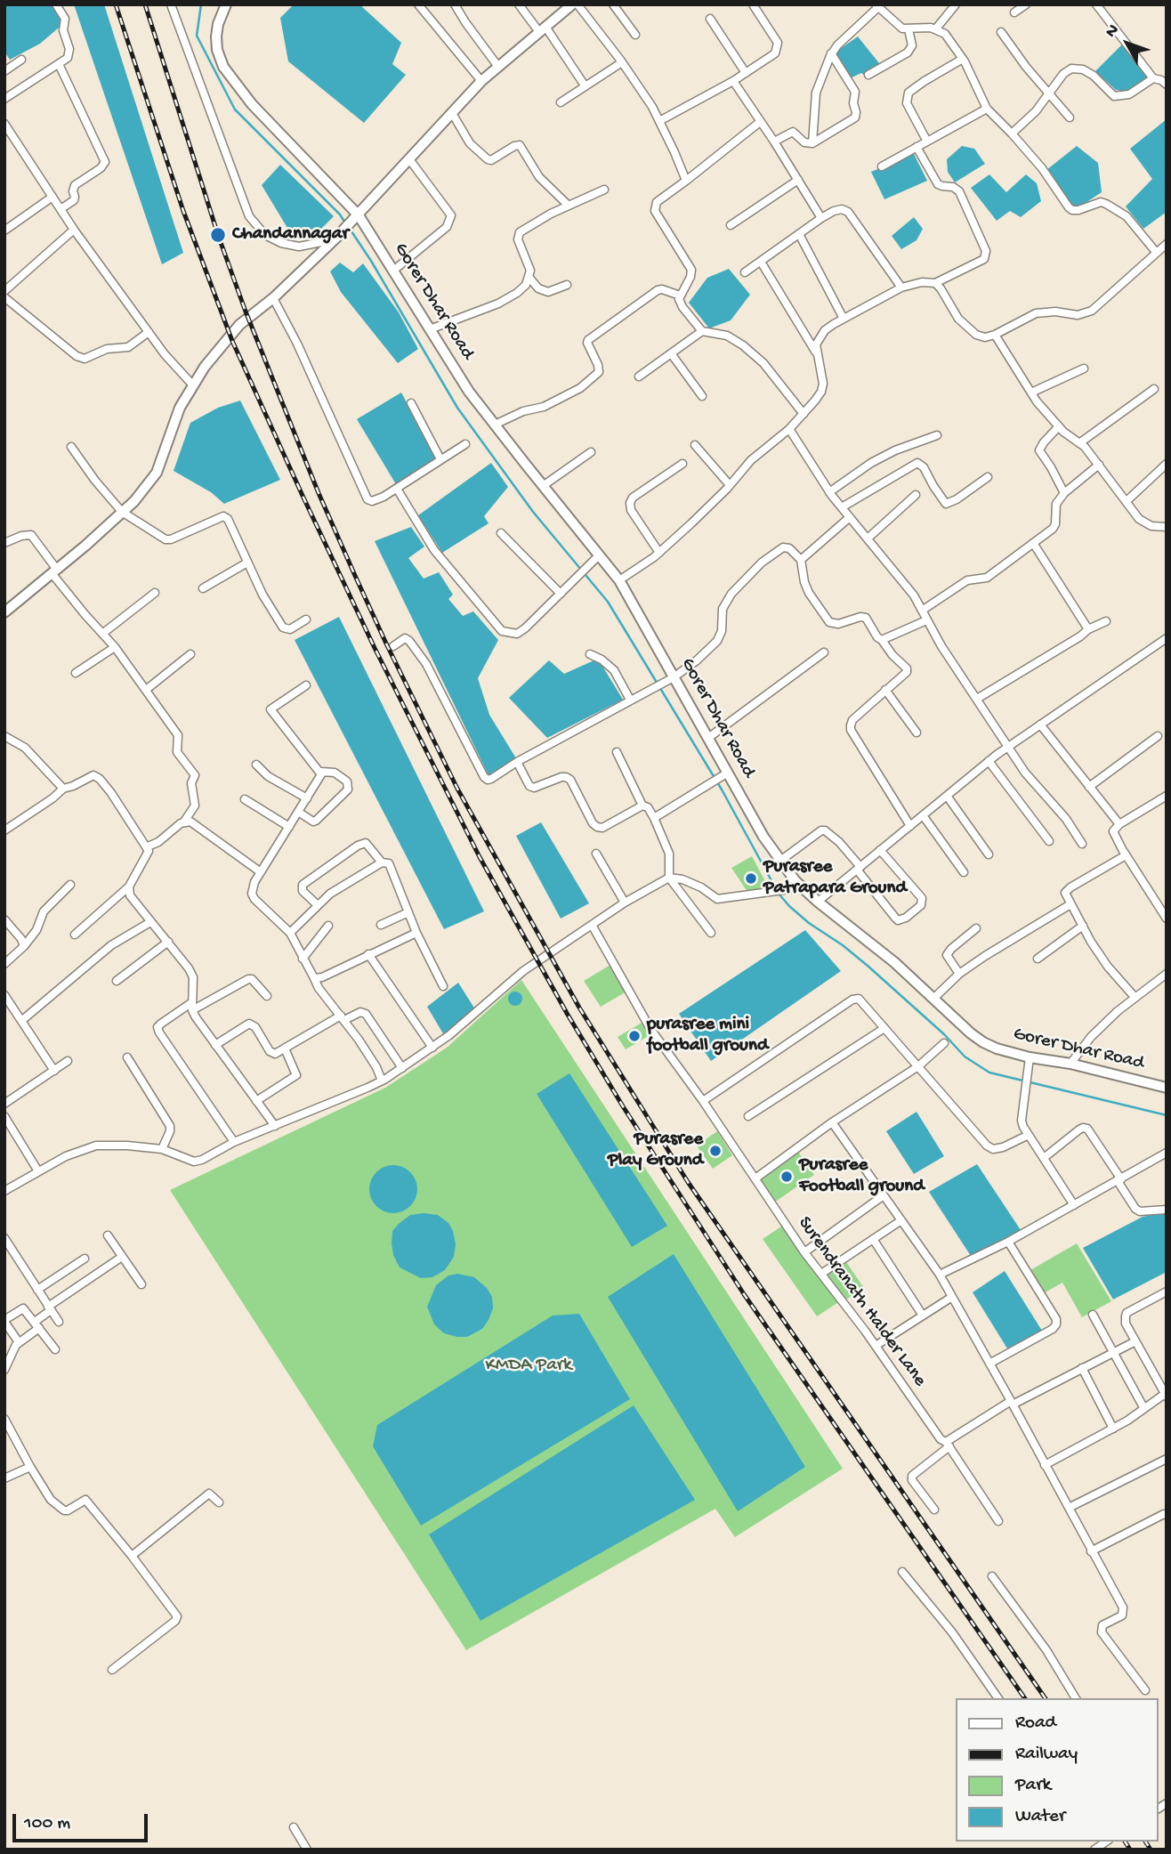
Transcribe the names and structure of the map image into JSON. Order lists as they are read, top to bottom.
{
  "streets": {
    "street": ["Gorer Dhar Road", "Surendranath Halder Lane"]
  },
  "parks": ["KMDA Park"],
  "places": [
    "Chandannagar",
    "Purasree Patrapara Ground",
    "purasree mini football ground",
    "Purasree Play Ground",
    "Purasree Football ground"
  ],
  "legend": [
    "Road",
    "Railway",
    "Park",
    "Water"
  ],
  "scale_bar": "100 m",
  "north": "top left"
}
